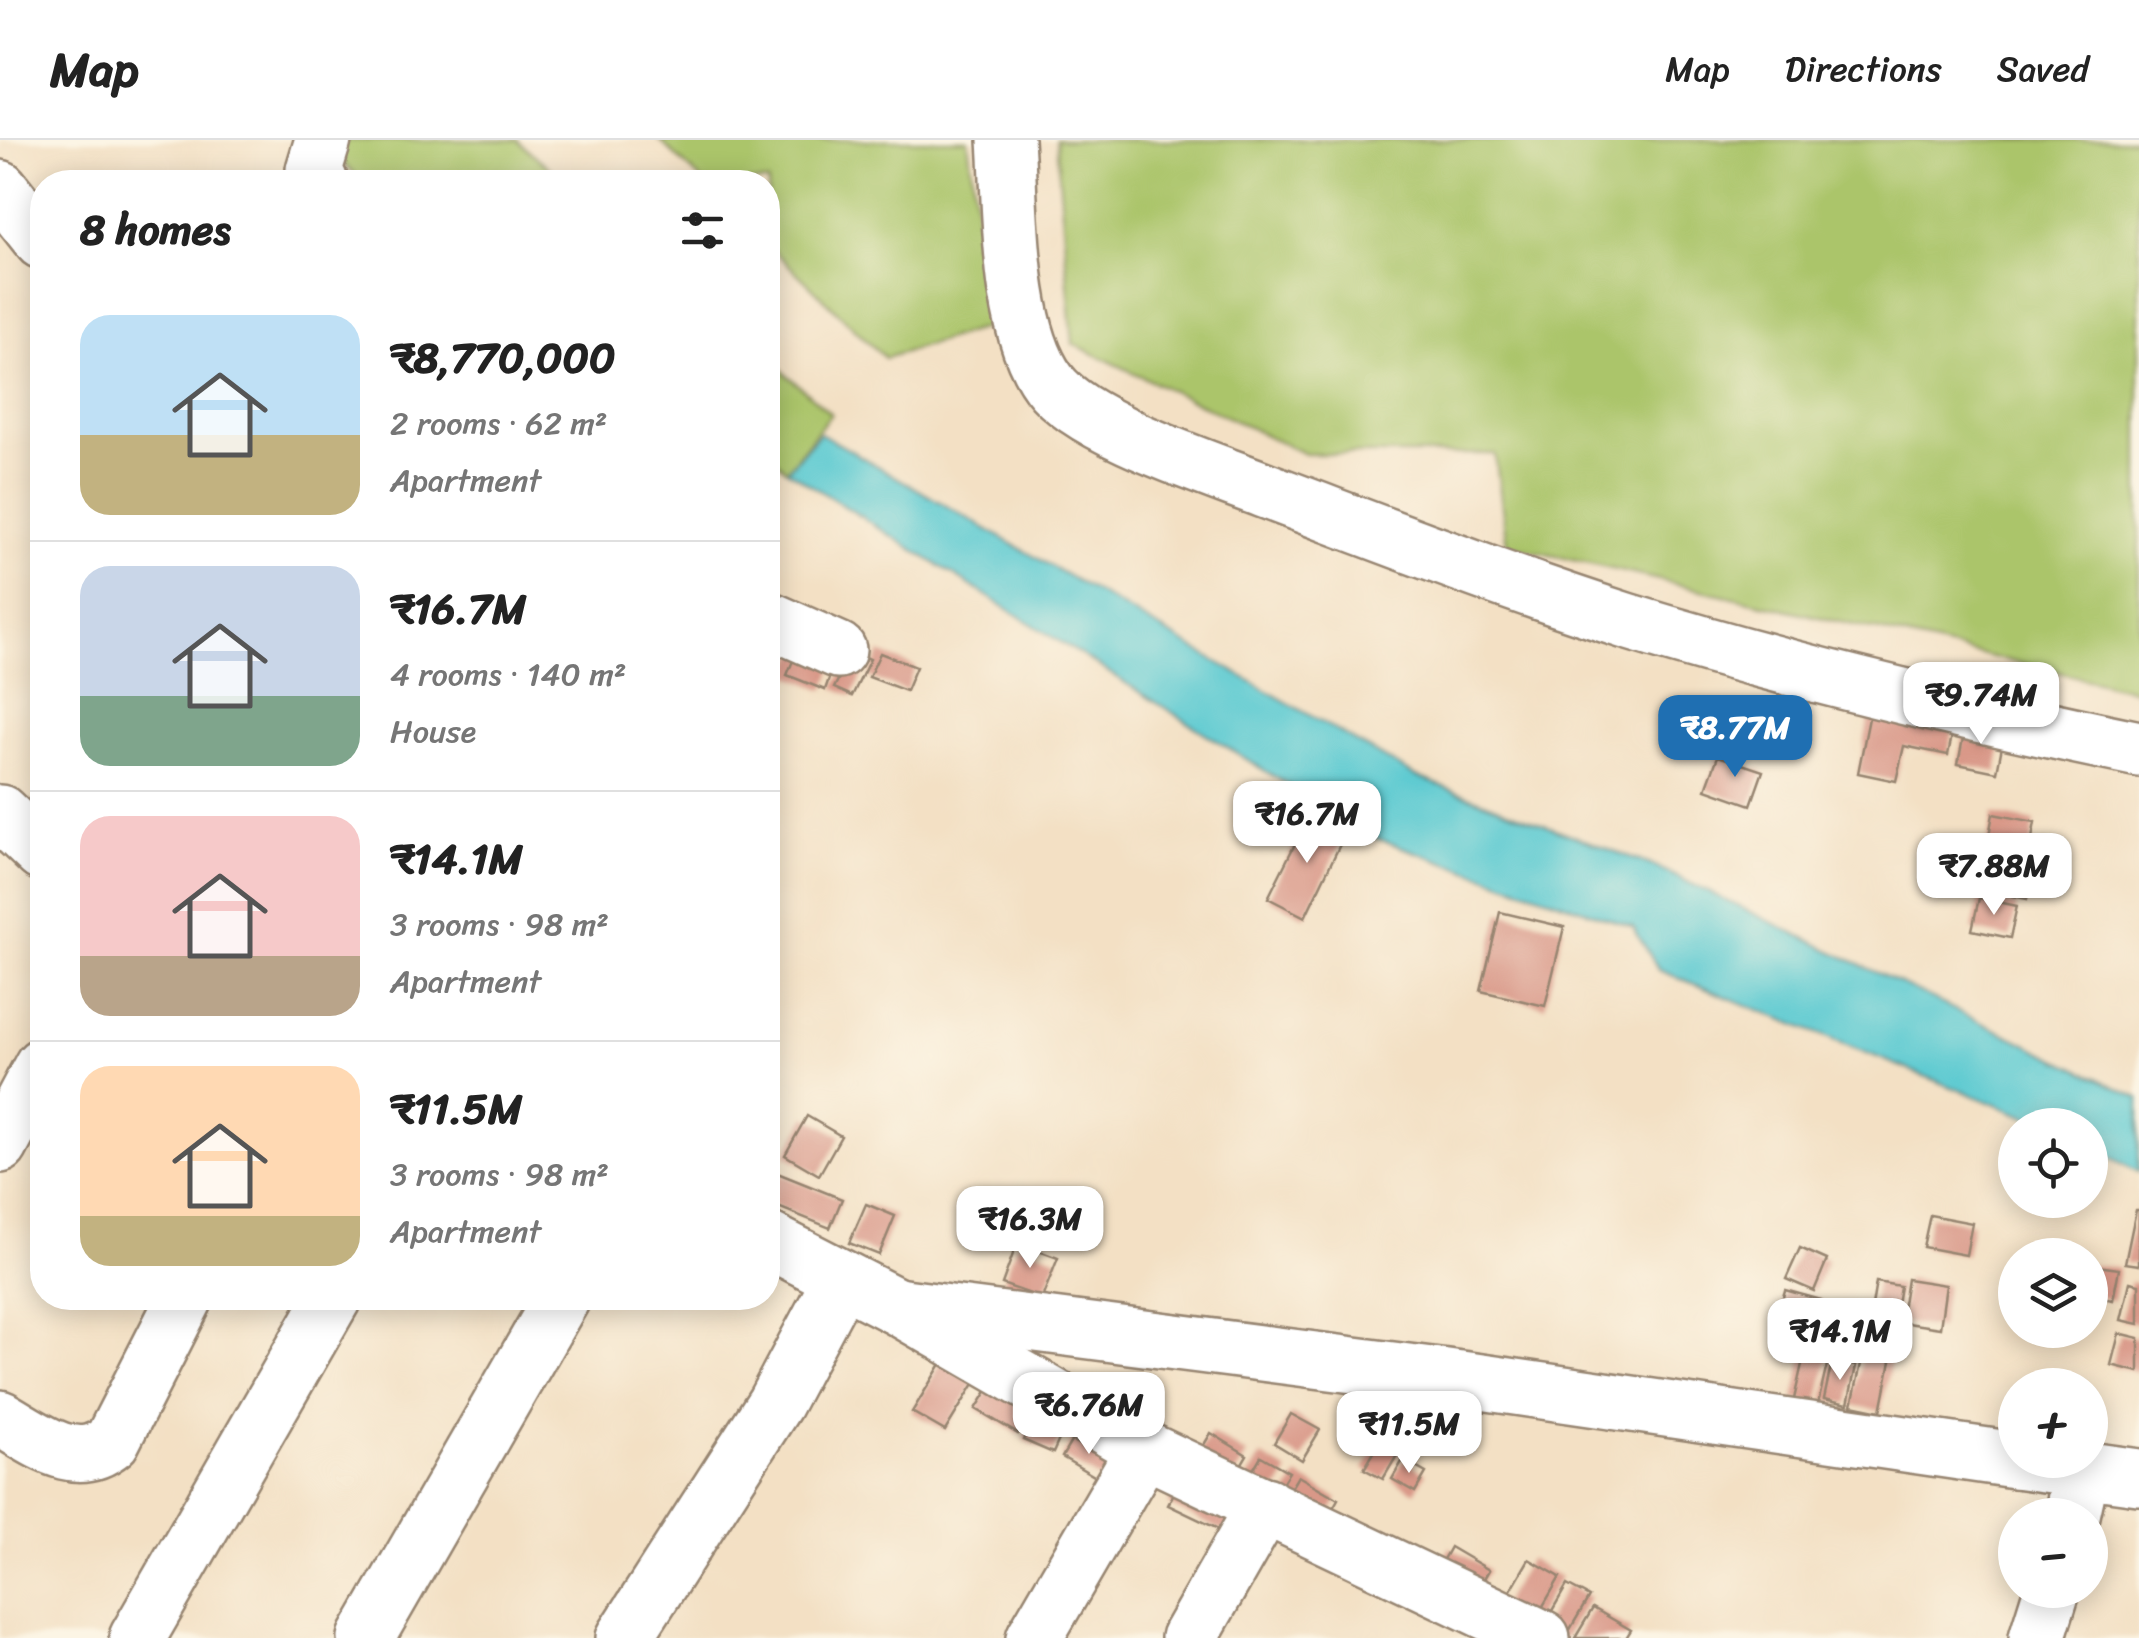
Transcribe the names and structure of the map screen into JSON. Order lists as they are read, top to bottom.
{
  "page": {
    "header": "Map",
    "nav": ["Map", "Directions", "Saved"],
    "heading": "8 homes",
    "list": [
      {
        "name": "₹8,770,000",
        "note": "2 rooms · 62 m² · Apartment"
      },
      {
        "name": "₹16.7M",
        "note": "4 rooms · 140 m² · House"
      },
      {
        "name": "₹14.1M",
        "note": "3 rooms · 98 m² · Apartment"
      },
      {
        "name": "₹11.5M",
        "note": "3 rooms · 98 m² · Apartment"
      }
    ],
    "price": [
      "₹9.74M",
      "₹8.77M",
      "₹16.7M",
      "₹7.88M",
      "₹16.3M",
      "₹14.1M",
      "₹6.76M",
      "₹11.5M"
    ],
    "map_buttons": ["+", "−"]
  }
}
